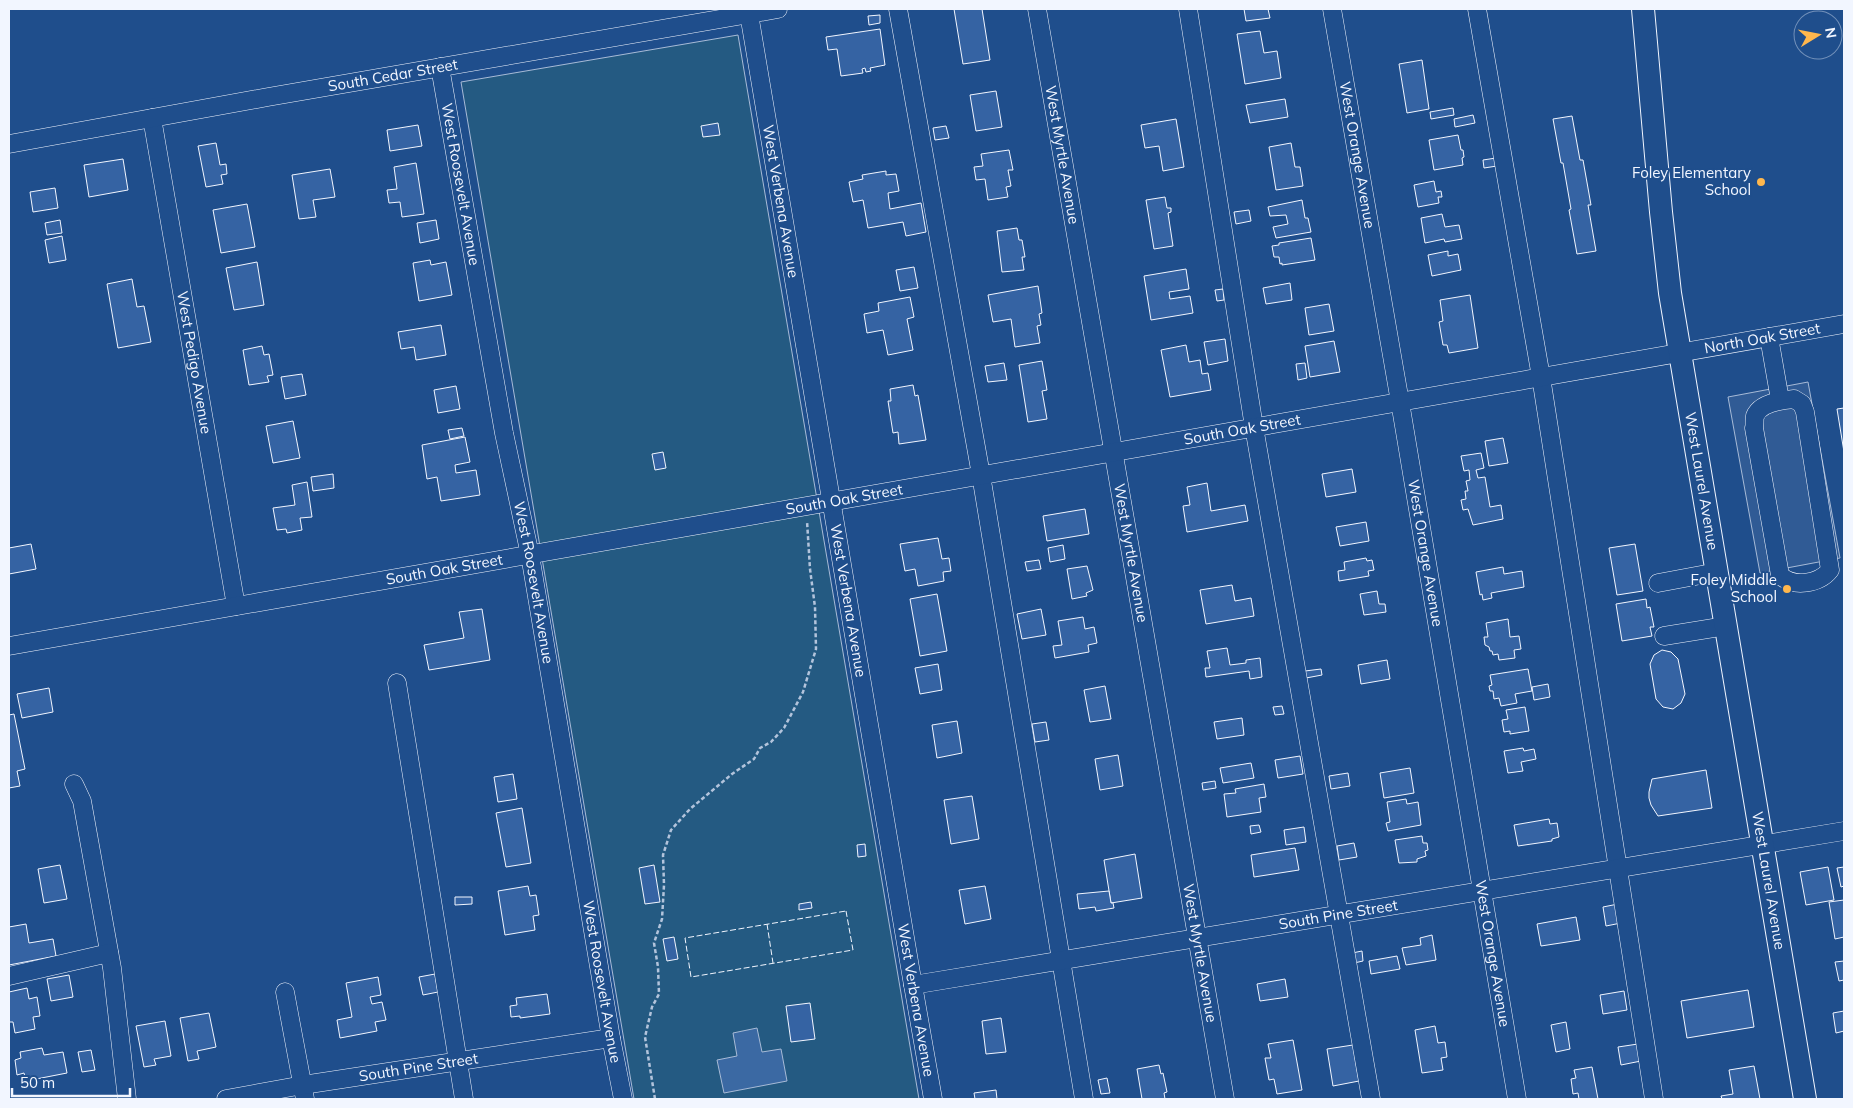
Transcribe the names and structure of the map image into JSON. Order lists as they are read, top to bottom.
{
  "streets": {
    "main road": ["West Laurel Avenue"],
    "street": [
      "South Cedar Street",
      "West Myrtle Avenue",
      "West Orange Avenue",
      "West Roosevelt Avenue",
      "West Verbena Avenue",
      "North Oak Street",
      "West Pedigo Avenue",
      "South Oak Street",
      "South Pine Street"
    ]
  },
  "crossings": [
    ["South Cedar Street", "West Roosevelt Avenue"],
    ["South Cedar Street", "West Verbena Avenue"],
    ["South Cedar Street", "West Pedigo Avenue"],
    ["West Myrtle Avenue", "South Oak Street"],
    ["West Myrtle Avenue", "South Pine Street"],
    ["West Orange Avenue", "South Oak Street"],
    ["West Orange Avenue", "South Pine Street"],
    ["West Roosevelt Avenue", "South Oak Street"],
    ["West Roosevelt Avenue", "South Pine Street"],
    ["West Verbena Avenue", "South Oak Street"],
    ["West Verbena Avenue", "South Pine Street"],
    ["North Oak Street", "South Oak Street"],
    ["North Oak Street", "West Laurel Avenue"],
    ["West Pedigo Avenue", "South Oak Street"],
    ["South Oak Street", "West Laurel Avenue"],
    ["West Laurel Avenue", "South Pine Street"]
  ],
  "places": ["Foley Elementary School", "Foley Middle School"],
  "scale_bar": "50 m",
  "north": "right"
}
